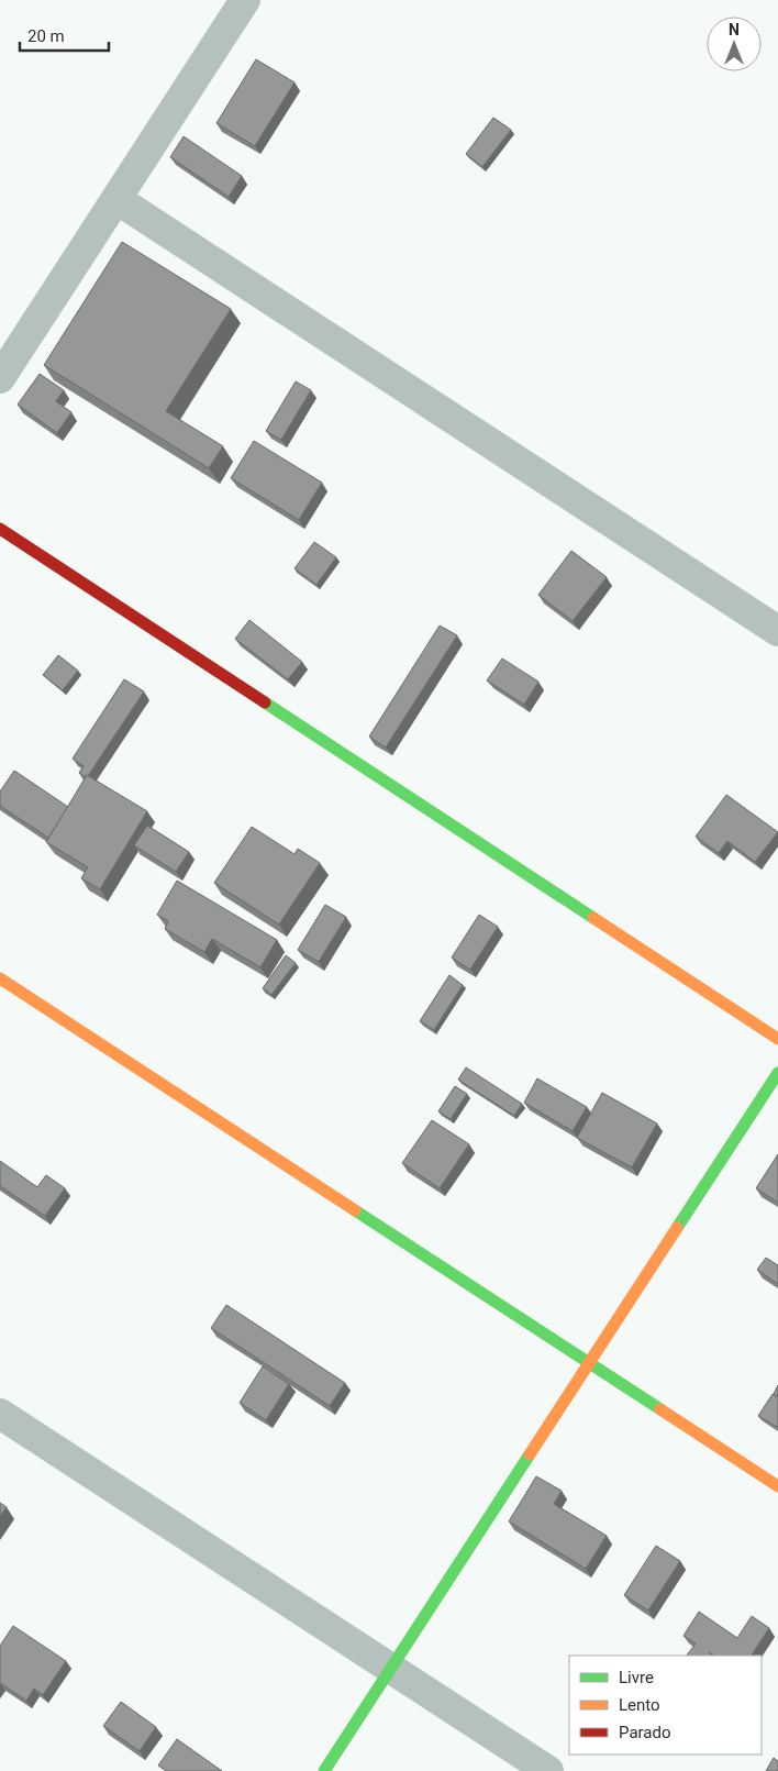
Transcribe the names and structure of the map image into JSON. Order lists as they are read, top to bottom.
{
  "legend": ["Livre", "Lento", "Parado"],
  "scale_bar": "20 m",
  "north": "top"
}
